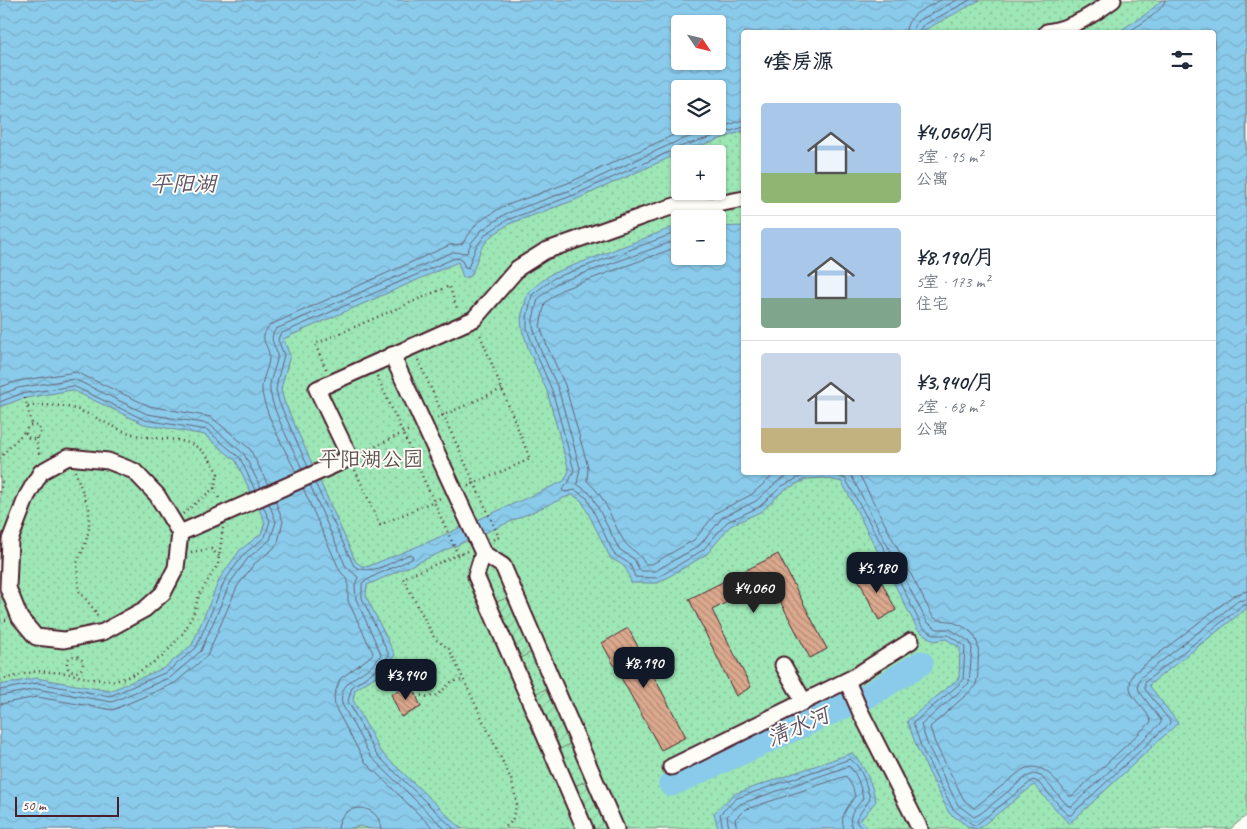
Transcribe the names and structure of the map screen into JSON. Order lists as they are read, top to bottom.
{
  "water": ["平阳湖", "清水河"],
  "parks": ["平阳湖公园"],
  "scale_bar": "50 m",
  "north": "bottom right",
  "page": {
    "map_buttons": ["+", "−"],
    "heading": "4套房源",
    "list": [
      {
        "name": "¥4,060/月",
        "note": "3室 · 95 m² · 公寓"
      },
      {
        "name": "¥8,190/月",
        "note": "5室 · 173 m² · 住宅"
      },
      {
        "name": "¥3,940/月",
        "note": "2室 · 68 m² · 公寓"
      }
    ],
    "price": [
      "¥5,180",
      "¥4,060",
      "¥8,190",
      "¥3,940"
    ],
    "scale": "50 m"
  }
}
